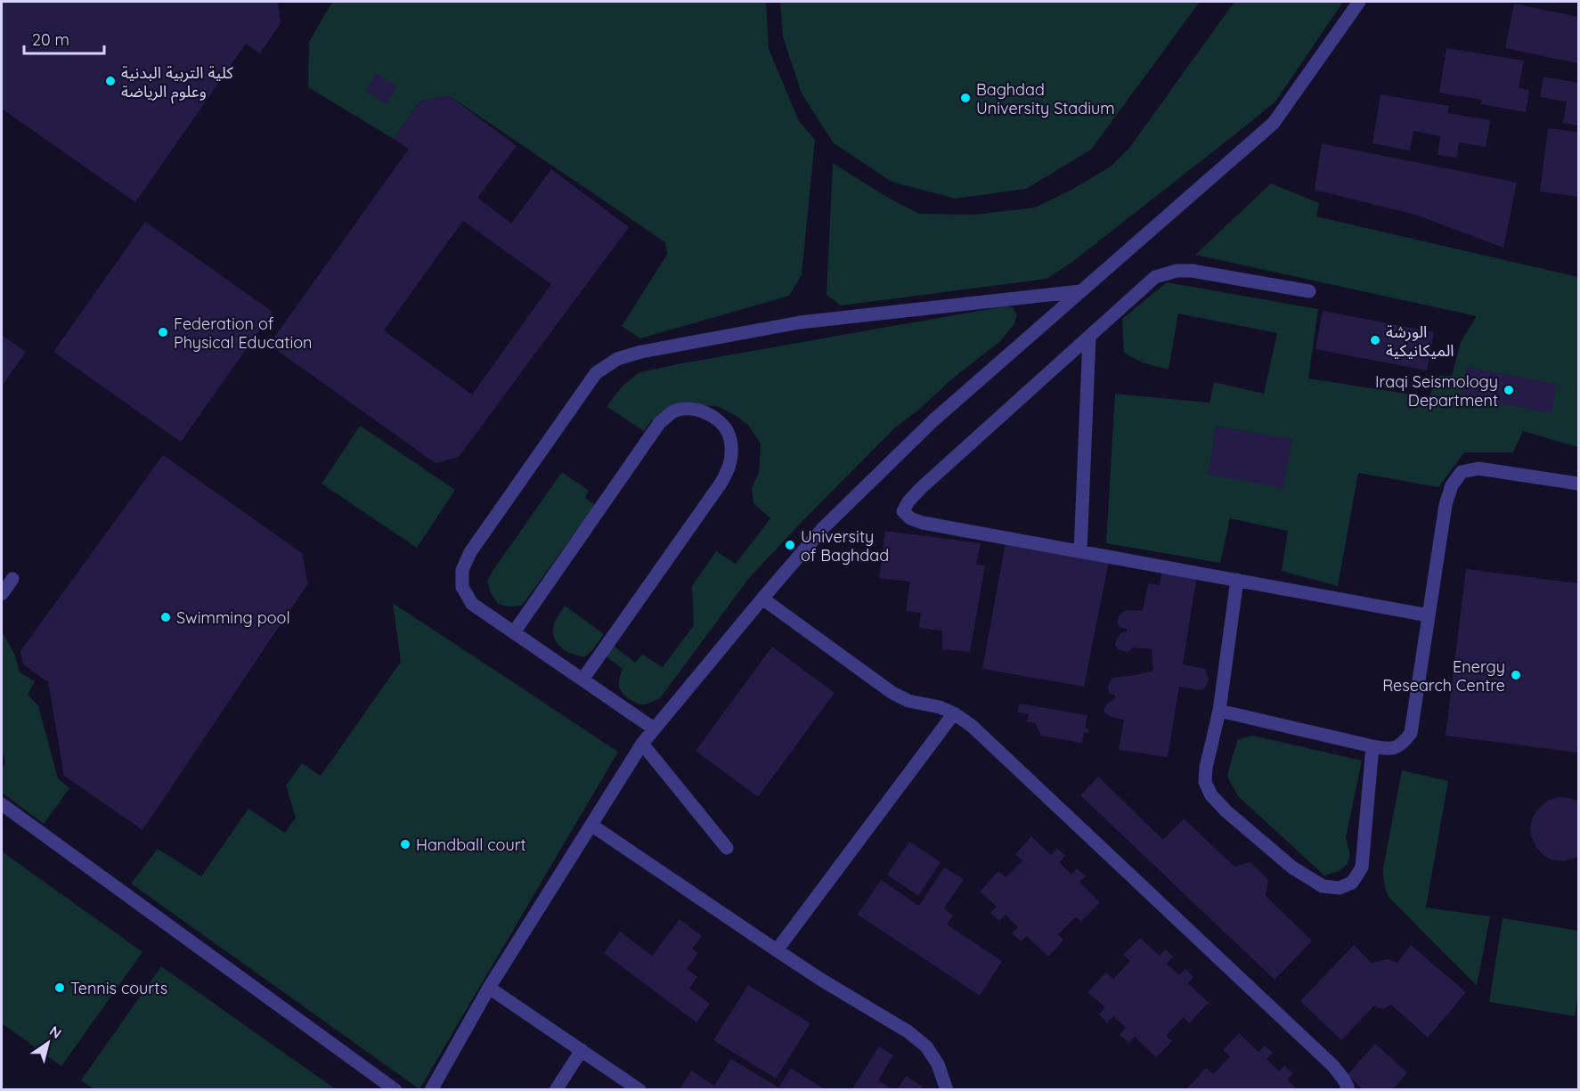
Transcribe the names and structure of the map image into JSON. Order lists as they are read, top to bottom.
{
  "places": [
    "كلية التربية البدنية وعلوم الرياضة",
    "Baghdad University Stadium",
    "Federation of Physical Education",
    "الورشة الميكانيكية",
    "Iraqi Seismology Department",
    "University of Baghdad",
    "Swimming pool",
    "Energy Research Centre",
    "Handball court",
    "Tennis courts"
  ],
  "scale_bar": "20 m",
  "north": "top right"
}
